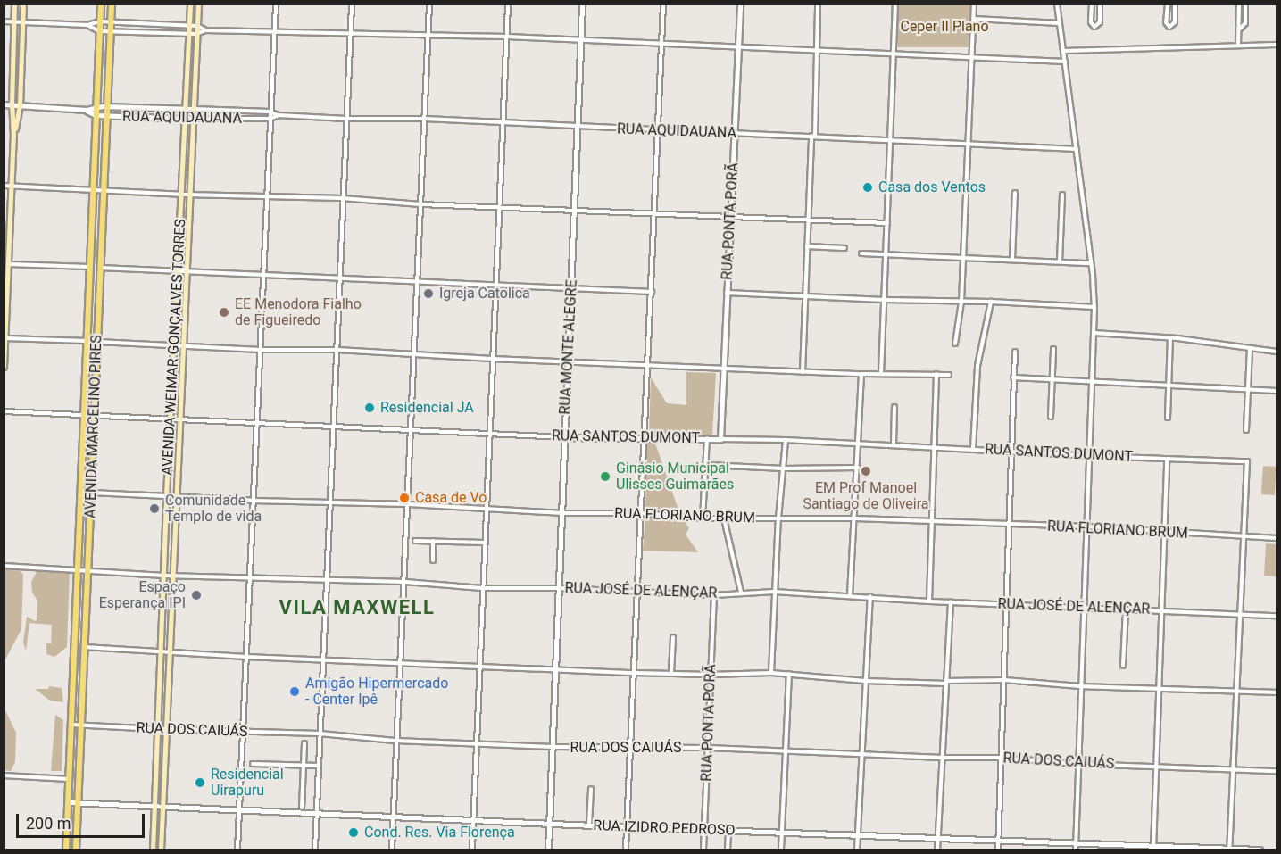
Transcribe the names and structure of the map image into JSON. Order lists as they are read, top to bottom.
{
  "streets": {
    "main road": ["AVENIDA WEIMAR GONÇALVES TORRES", "AVENIDA MARCELINO PIRES"],
    "street": [
      "RUA AQUIDAUANA",
      "RUA PONTA PORÃ",
      "RUA MONTE ALEGRE",
      "RUA SANTOS DUMONT",
      "RUA FLORIANO BRUM",
      "RUA JOSÉ DE ALENÇAR",
      "RUA DOS CAIUÁS",
      "RUA IZIDRO PEDROSO"
    ]
  },
  "crossings": [
    ["RUA AQUIDAUANA", "RUA PONTA PORÃ"],
    ["RUA AQUIDAUANA", "AVENIDA WEIMAR GONÇALVES TORRES"],
    ["RUA AQUIDAUANA", "RUA MONTE ALEGRE"],
    ["RUA AQUIDAUANA", "AVENIDA MARCELINO PIRES"],
    ["RUA PONTA PORÃ", "RUA SANTOS DUMONT"],
    ["RUA PONTA PORÃ", "RUA JOSÉ DE ALENÇAR"],
    ["RUA PONTA PORÃ", "RUA DOS CAIUÁS"],
    ["RUA PONTA PORÃ", "RUA IZIDRO PEDROSO"],
    ["AVENIDA WEIMAR GONÇALVES TORRES", "RUA SANTOS DUMONT"],
    ["AVENIDA WEIMAR GONÇALVES TORRES", "RUA FLORIANO BRUM"],
    ["AVENIDA WEIMAR GONÇALVES TORRES", "RUA JOSÉ DE ALENÇAR"],
    ["AVENIDA WEIMAR GONÇALVES TORRES", "RUA DOS CAIUÁS"],
    ["AVENIDA WEIMAR GONÇALVES TORRES", "RUA IZIDRO PEDROSO"],
    ["RUA MONTE ALEGRE", "RUA SANTOS DUMONT"],
    ["RUA MONTE ALEGRE", "RUA FLORIANO BRUM"],
    ["RUA MONTE ALEGRE", "RUA JOSÉ DE ALENÇAR"],
    ["RUA MONTE ALEGRE", "RUA DOS CAIUÁS"],
    ["RUA MONTE ALEGRE", "RUA IZIDRO PEDROSO"],
    ["AVENIDA MARCELINO PIRES", "RUA SANTOS DUMONT"],
    ["AVENIDA MARCELINO PIRES", "RUA FLORIANO BRUM"],
    ["AVENIDA MARCELINO PIRES", "RUA JOSÉ DE ALENÇAR"],
    ["AVENIDA MARCELINO PIRES", "RUA DOS CAIUÁS"],
    ["AVENIDA MARCELINO PIRES", "RUA IZIDRO PEDROSO"],
    ["RUA SANTOS DUMONT", "RUA FLORIANO BRUM"]
  ],
  "districts": ["VILA MAXWELL"],
  "parks": ["Ceper II Plano"],
  "places": [
    "Casa dos Ventos",
    "Igreja Catolica",
    "EE Menodora Fialho de Figueiredo",
    "Residencial JA",
    "EM Prof Manoel Santiago de Oliveira",
    "Ginásio Municipal Ulisses Guimarães",
    "Casa de Vo",
    "Comunidade Templo de vida",
    "Espaço Esperança IPI",
    "Amigão Hipermercado - Center Ipê",
    "Residencial Uirapuru",
    "Cond. Res. Via Florença"
  ],
  "scale_bar": "200 m"
}
